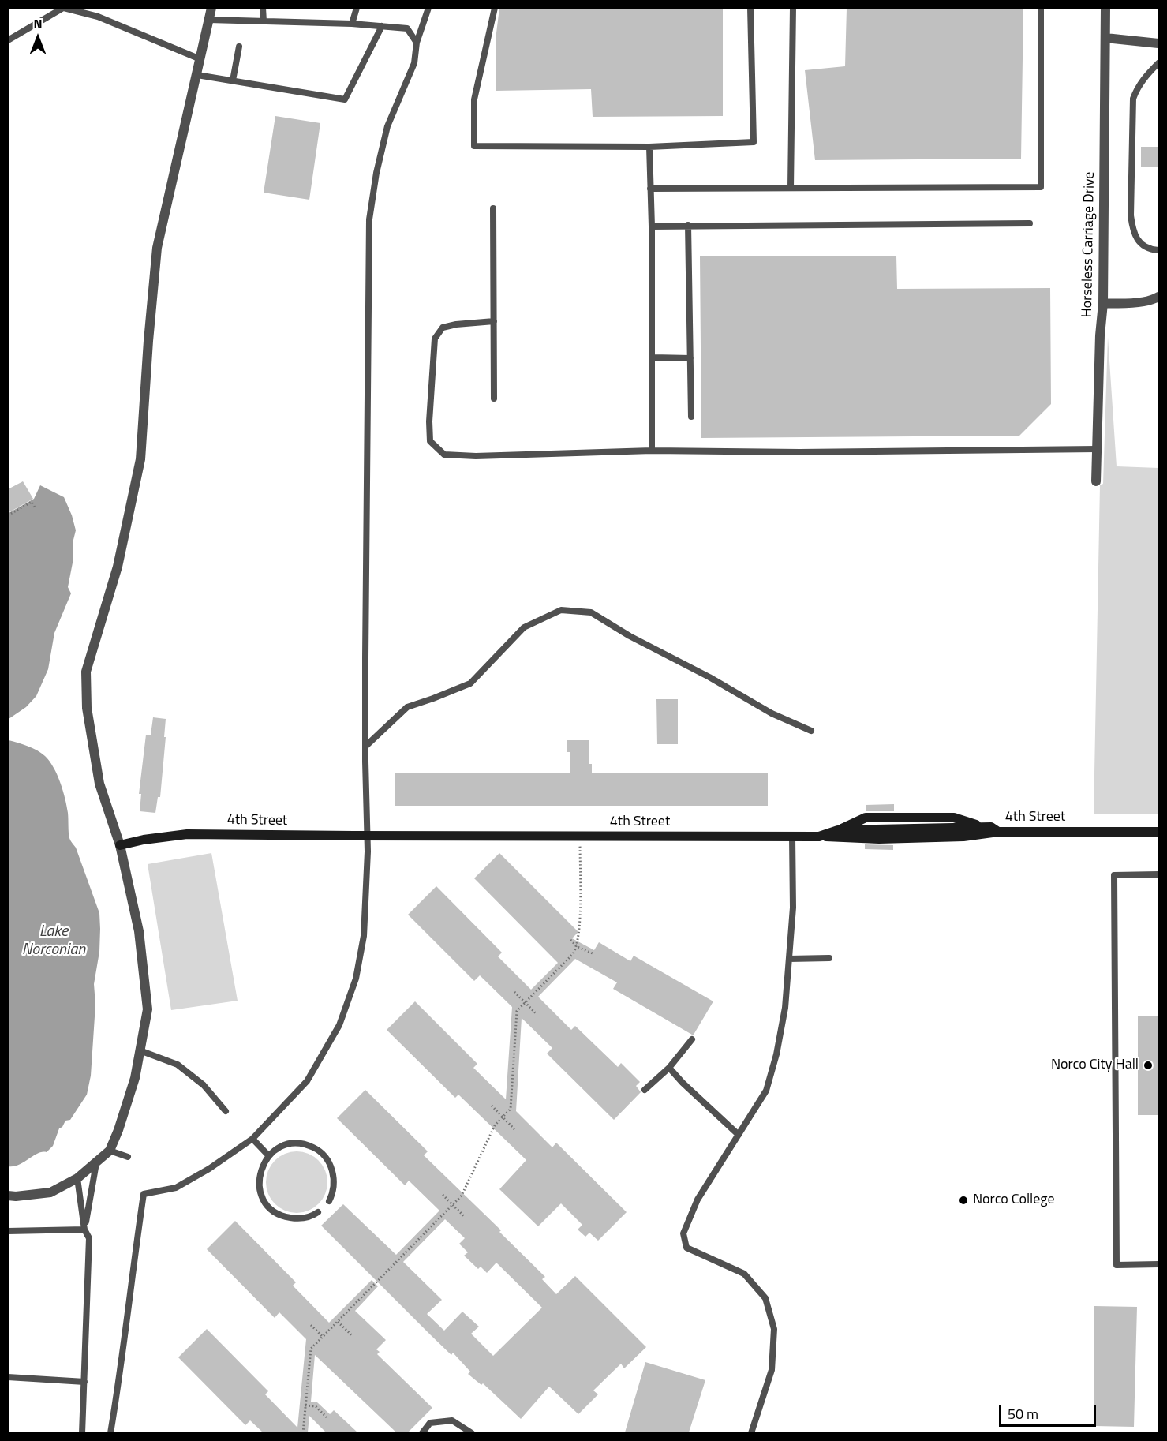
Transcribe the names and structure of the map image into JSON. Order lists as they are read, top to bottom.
{
  "streets": {
    "street": ["Horseless Carriage Drive", "4th Street"]
  },
  "water": ["Lake Norconian"],
  "places": ["Norco City Hall", "Norco College"],
  "scale_bar": "50 m",
  "north": "top"
}
